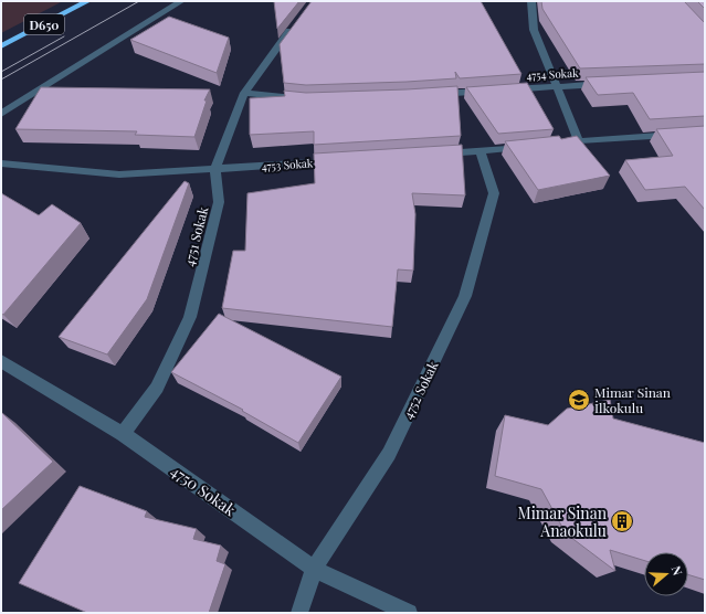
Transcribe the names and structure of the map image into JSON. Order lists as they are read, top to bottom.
{
  "streets": {
    "highway": ["D650"],
    "street": [
      "4754 Sokak",
      "4753 Sokak",
      "4751 Sokak",
      "4752 Sokak",
      "4750 Sokak"
    ]
  },
  "crossings": [
    ["4753 Sokak", "4751 Sokak"],
    ["4751 Sokak", "4750 Sokak"],
    ["4752 Sokak", "4750 Sokak"]
  ],
  "places": {
    "school or university": ["Mimar Sinan İlkokulu"],
    "building": ["Mimar Sinan Anaokulu"]
  },
  "north": "right"
}
